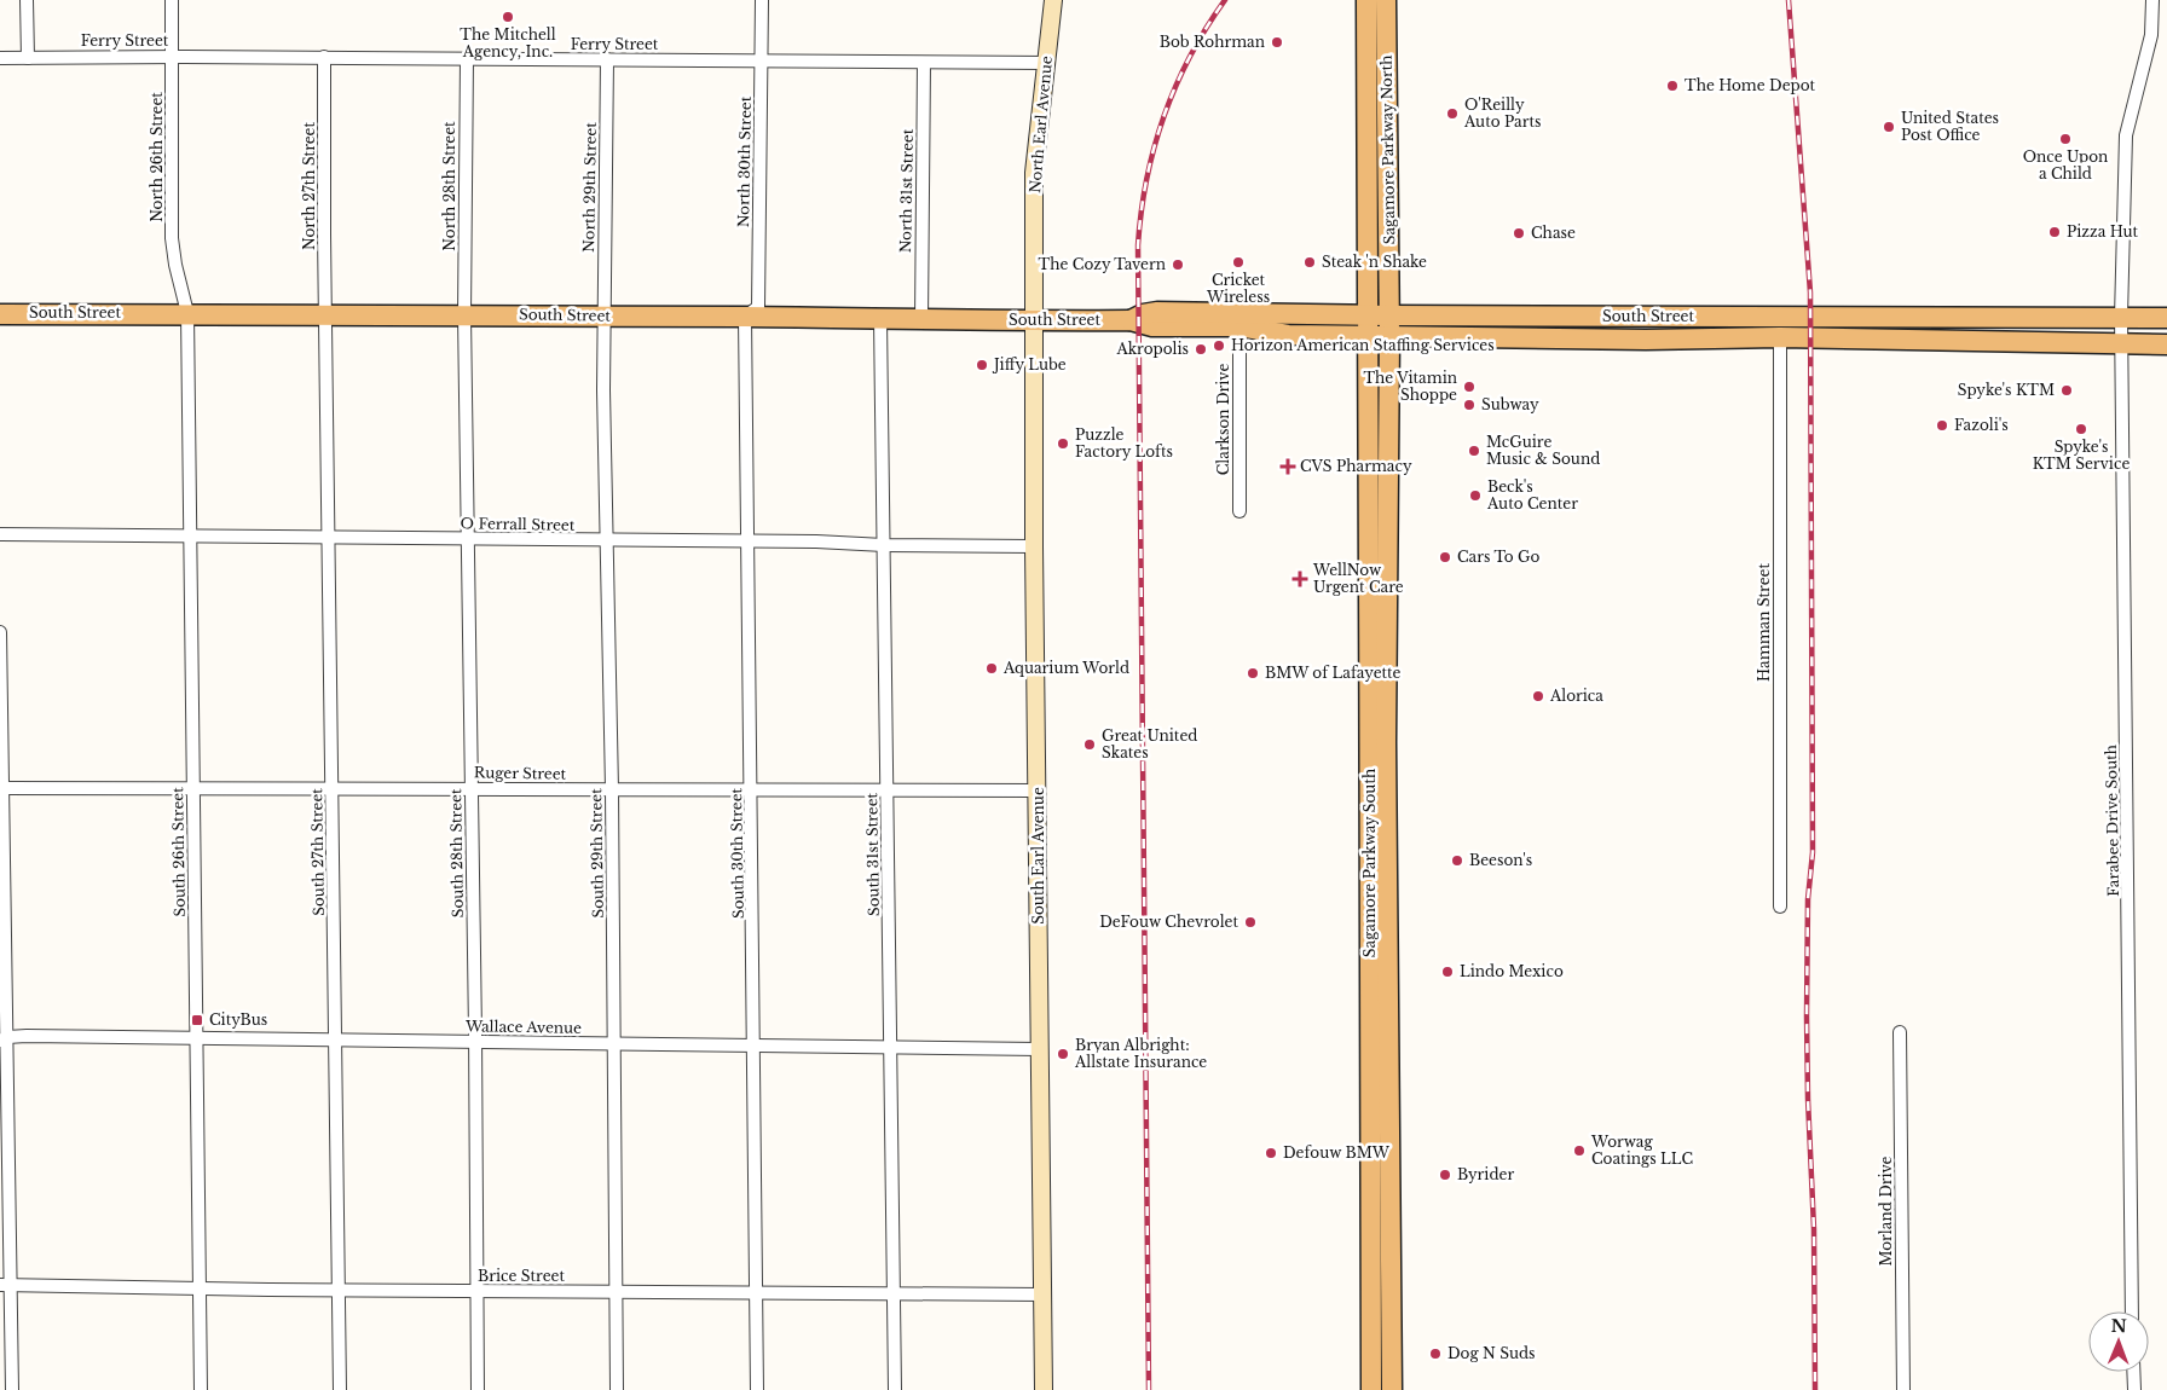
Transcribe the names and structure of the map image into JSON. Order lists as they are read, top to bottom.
{
  "streets": {
    "main road": ["Sagamore Parkway North", "South Street", "Sagamore Parkway South"],
    "street": [
      "Ferry Street",
      "North Earl Avenue",
      "North 26th Street",
      "North 30th Street",
      "North 27th Street",
      "North 28th Street",
      "North 29th Street",
      "North 31st Street",
      "Clarkson Drive",
      "O Ferrall Street",
      "Hamman Street",
      "Ruger Street",
      "Farabee Drive South",
      "South 26th Street",
      "South 27th Street",
      "South 28th Street",
      "South 29th Street",
      "South 30th Street",
      "South 31st Street",
      "South Earl Avenue",
      "Wallace Avenue",
      "Morland Drive",
      "Brice Street"
    ]
  },
  "crossings": [
    ["Ferry Street", "North Earl Avenue"],
    ["Ferry Street", "North 26th Street"],
    ["Ferry Street", "North 30th Street"],
    ["Ferry Street", "North 27th Street"],
    ["Ferry Street", "North 28th Street"],
    ["Ferry Street", "North 29th Street"],
    ["Ferry Street", "North 31st Street"],
    ["North Earl Avenue", "South Street"],
    ["North Earl Avenue", "South Earl Avenue"],
    ["Sagamore Parkway North", "South Street"],
    ["Sagamore Parkway North", "Sagamore Parkway South"],
    ["North 26th Street", "South Street"],
    ["North 26th Street", "South 26th Street"],
    ["North 30th Street", "South Street"],
    ["North 30th Street", "South 30th Street"],
    ["North 27th Street", "South Street"],
    ["North 27th Street", "South 27th Street"],
    ["North 28th Street", "South Street"],
    ["North 28th Street", "South 28th Street"],
    ["North 29th Street", "South Street"],
    ["North 29th Street", "South 29th Street"],
    ["North 31st Street", "South Street"],
    ["South Street", "Clarkson Drive"],
    ["South Street", "Hamman Street"],
    ["South Street", "Farabee Drive South"],
    ["South Street", "South 26th Street"],
    ["South Street", "South 27th Street"],
    ["South Street", "South 28th Street"],
    ["South Street", "South 29th Street"],
    ["South Street", "South 30th Street"],
    ["South Street", "South 31st Street"],
    ["South Street", "South Earl Avenue"],
    ["South Street", "Sagamore Parkway South"],
    ["O Ferrall Street", "South 26th Street"],
    ["O Ferrall Street", "South 27th Street"],
    ["O Ferrall Street", "South 28th Street"],
    ["O Ferrall Street", "South 29th Street"],
    ["O Ferrall Street", "South 30th Street"],
    ["O Ferrall Street", "South 31st Street"],
    ["O Ferrall Street", "South Earl Avenue"],
    ["Ruger Street", "South 26th Street"],
    ["Ruger Street", "South 27th Street"],
    ["Ruger Street", "South 28th Street"],
    ["Ruger Street", "South 29th Street"],
    ["Ruger Street", "South 30th Street"],
    ["Ruger Street", "South 31st Street"],
    ["Ruger Street", "South Earl Avenue"],
    ["South 26th Street", "Wallace Avenue"],
    ["South 26th Street", "Brice Street"],
    ["South 27th Street", "Wallace Avenue"],
    ["South 27th Street", "Brice Street"],
    ["South 28th Street", "Wallace Avenue"],
    ["South 28th Street", "Brice Street"],
    ["South 29th Street", "Wallace Avenue"],
    ["South 29th Street", "Brice Street"],
    ["South 30th Street", "Wallace Avenue"],
    ["South 30th Street", "Brice Street"],
    ["South 31st Street", "Wallace Avenue"],
    ["South 31st Street", "Brice Street"],
    ["South Earl Avenue", "Wallace Avenue"],
    ["South Earl Avenue", "Brice Street"]
  ],
  "places": {
    "other": [
      "The Mitchell Agency, Inc.",
      "Bob Rohrman",
      "The Home Depot",
      "O'Reilly Auto Parts",
      "United States Post Office",
      "Once Upon a Child",
      "Pizza Hut",
      "Chase",
      "Cricket Wireless",
      "Steak 'n Shake",
      "The Cozy Tavern",
      "Horizon American Staffing Services",
      "Akropolis",
      "Jiffy Lube",
      "The Vitamin Shoppe",
      "Spyke's KTM",
      "Subway",
      "Fazoli's",
      "Spyke's KTM Service",
      "Puzzle Factory Lofts",
      "McGuire Music & Sound",
      "Beck's Auto Center",
      "Cars To Go",
      "Aquarium World",
      "BMW of Lafayette",
      "Alorica",
      "Great United Skates",
      "Beeson's",
      "DeFouw Chevrolet",
      "Lindo Mexico",
      "Bryan Albright: Allstate Insurance",
      "Worwag Coatings LLC",
      "Defouw BMW",
      "Byrider",
      "Dog N Suds"
    ],
    "health": ["CVS Pharmacy", "WellNow Urgent Care"],
    "transit": ["CityBus"]
  },
  "north": "top"
}
